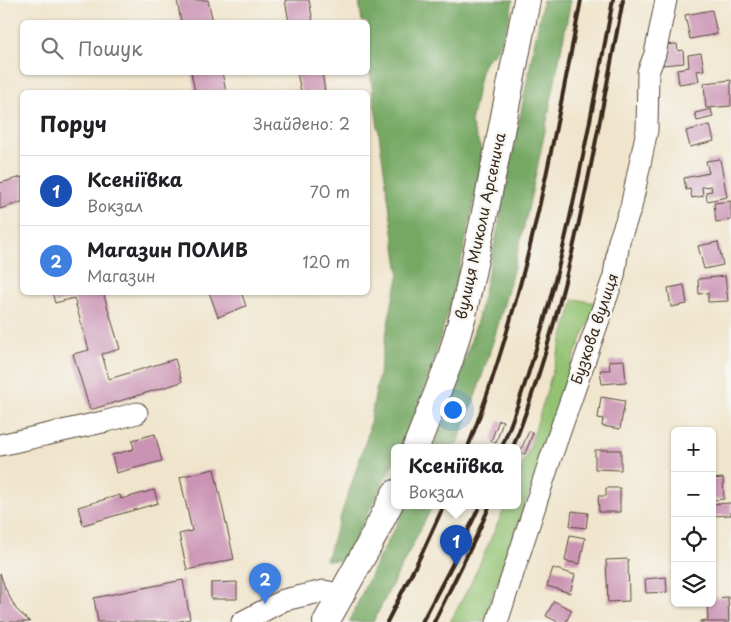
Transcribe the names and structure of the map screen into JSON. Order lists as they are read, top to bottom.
{
  "streets": {
    "main road": ["вулиця Миколи Арсенича"],
    "street": ["Бузкова вулиця"]
  },
  "page": {
    "search": "Пошук",
    "heading": ["Поруч", "Знайдено: 2"],
    "list": [
      {
        "mark": "1",
        "name": "Ксеніївка",
        "note": "Вокзал",
        "value": "70 m"
      },
      {
        "mark": "2",
        "name": "Магазин ПОЛИВ",
        "note": "Магазин",
        "value": "120 m"
      }
    ],
    "map_buttons": ["+", "−"],
    "popup": ["Ксеніївка", "Вокзал"],
    "pins": ["1", "2"]
  }
}
